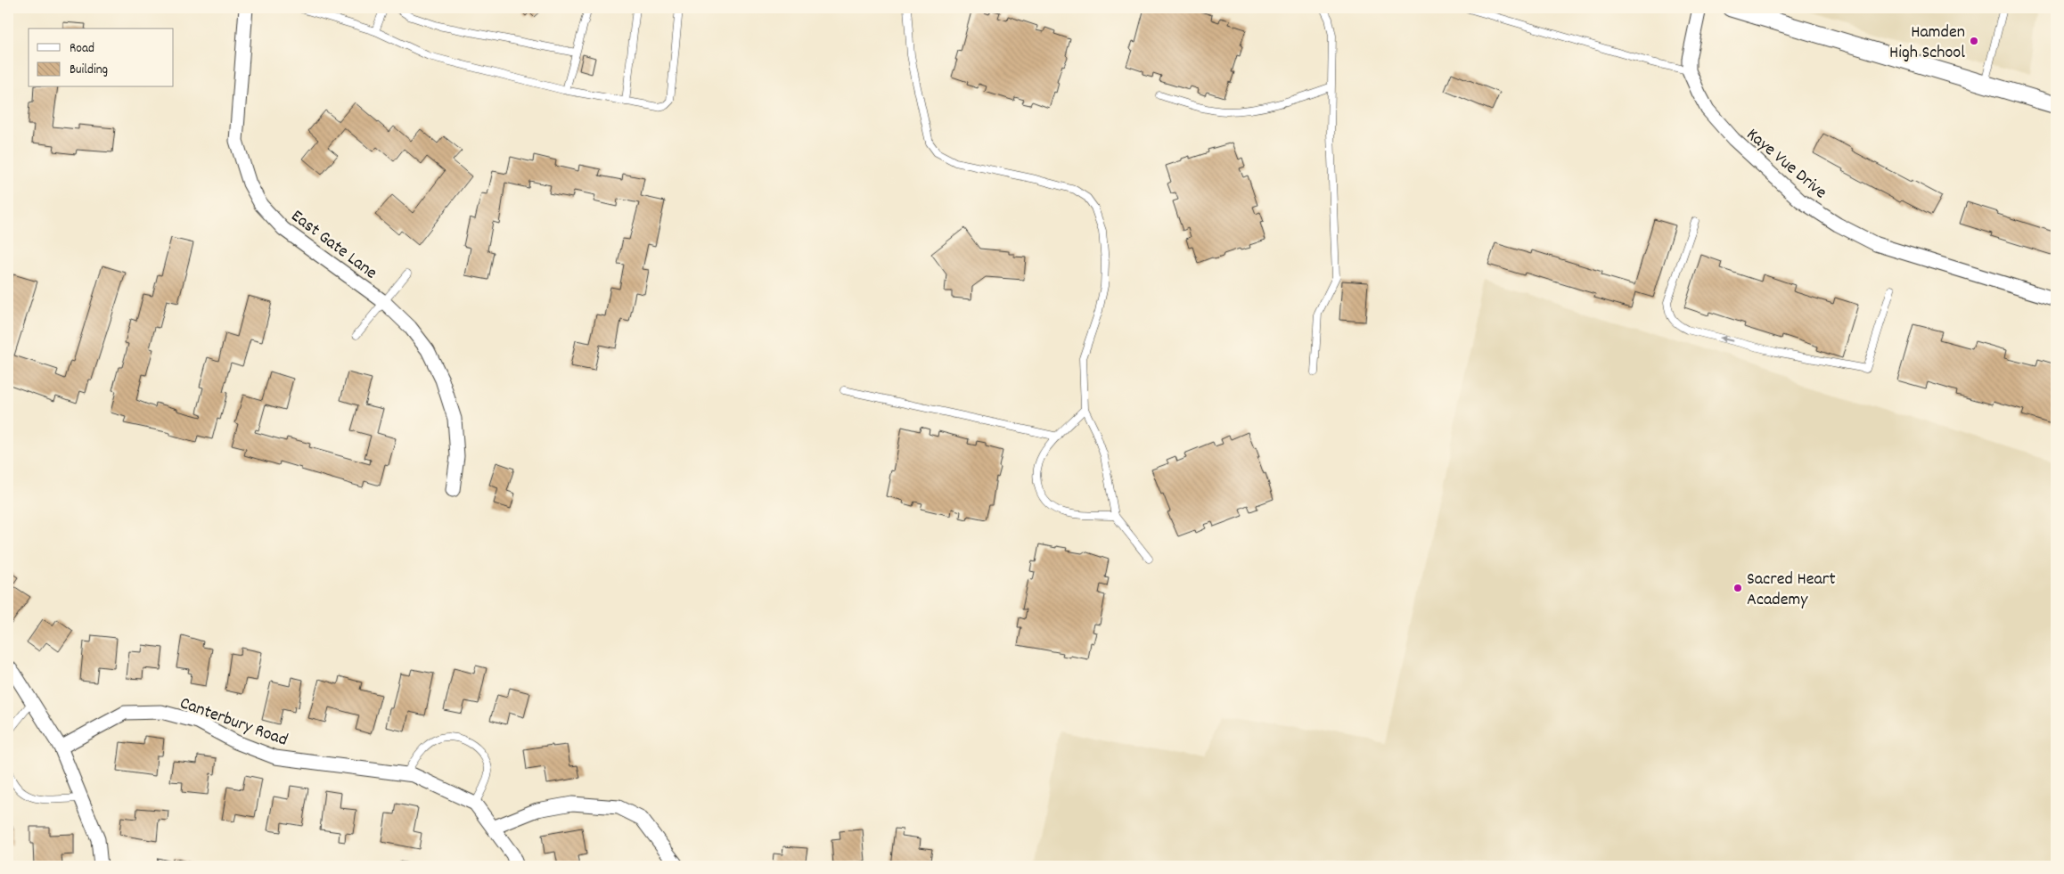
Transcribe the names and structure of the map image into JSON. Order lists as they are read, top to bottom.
{
  "streets": {
    "street": ["Kaye Vue Drive", "East Gate Lane", "Canterbury Road"]
  },
  "places": ["Hamden High School", "Sacred Heart Academy"],
  "legend": ["Road", "Building"]
}
